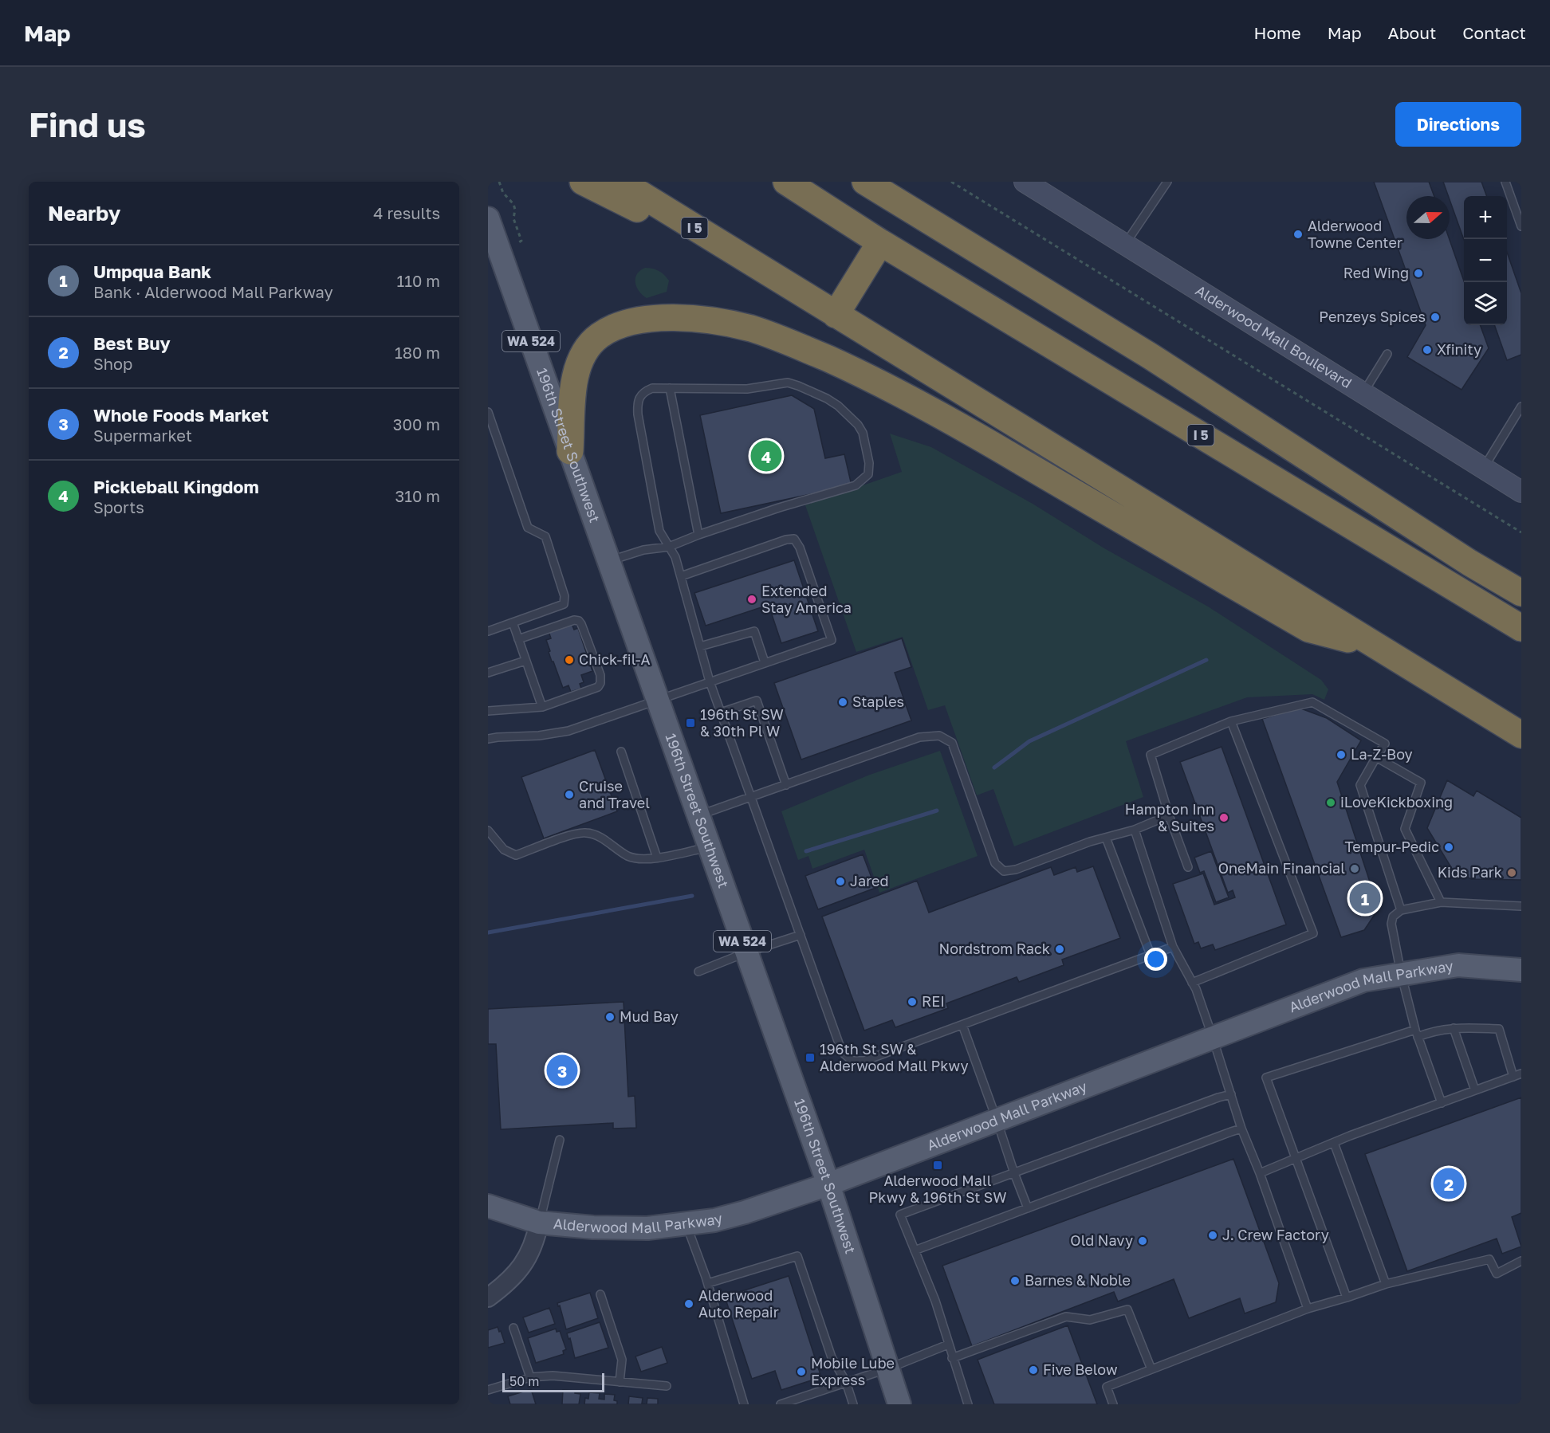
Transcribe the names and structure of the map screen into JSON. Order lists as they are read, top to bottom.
{
  "streets": {
    "highway": ["I 5"],
    "main road": [
      "Alderwood Mall Boulevard",
      "WA 524",
      "196th Street Southwest",
      "Alderwood Mall Parkway"
    ]
  },
  "crossings": [
    ["196th Street Southwest", "Alderwood Mall Parkway"]
  ],
  "places": {
    "other": [
      "Alderwood Towne Center",
      "Red Wing",
      "Penzeys Spices",
      "Xfinity",
      "Extended Stay America",
      "Chick-fil-A",
      "Staples",
      "La-Z-Boy",
      "Cruise and Travel",
      "iLoveKickboxing",
      "Hampton Inn & Suites",
      "Tempur-Pedic",
      "OneMain Financial",
      "Kids Park",
      "Jared",
      "Nordstrom Rack",
      "REI",
      "Mud Bay",
      "J. Crew Factory",
      "Old Navy",
      "Barnes & Noble",
      "Alderwood Auto Repair",
      "Five Below",
      "Mobile Lube Express"
    ],
    "transit": ["196th St SW & 30th Pl W", "196th St SW & Alderwood Mall Pkwy", "Alderwood Mall Pkwy & 196th St SW"]
  },
  "scale_bar": "50 m",
  "north": "right",
  "page": {
    "header": "Map",
    "nav": [
      "Home",
      "Map",
      "About",
      "Contact"
    ],
    "buttons": "Directions",
    "title": "Find us",
    "heading": ["Nearby", "4 results"],
    "map_buttons": ["+", "−"],
    "list": [
      {
        "mark": "1",
        "name": "Umpqua Bank",
        "note": "Bank · Alderwood Mall Parkway",
        "value": "110 m"
      },
      {
        "mark": "2",
        "name": "Best Buy",
        "note": "Shop",
        "value": "180 m"
      },
      {
        "mark": "3",
        "name": "Whole Foods Market",
        "note": "Supermarket",
        "value": "300 m"
      },
      {
        "mark": "4",
        "name": "Pickleball Kingdom",
        "note": "Sports",
        "value": "310 m"
      }
    ],
    "pins": [
      "4",
      "1",
      "3",
      "2"
    ],
    "scale": "50 m"
  }
}
